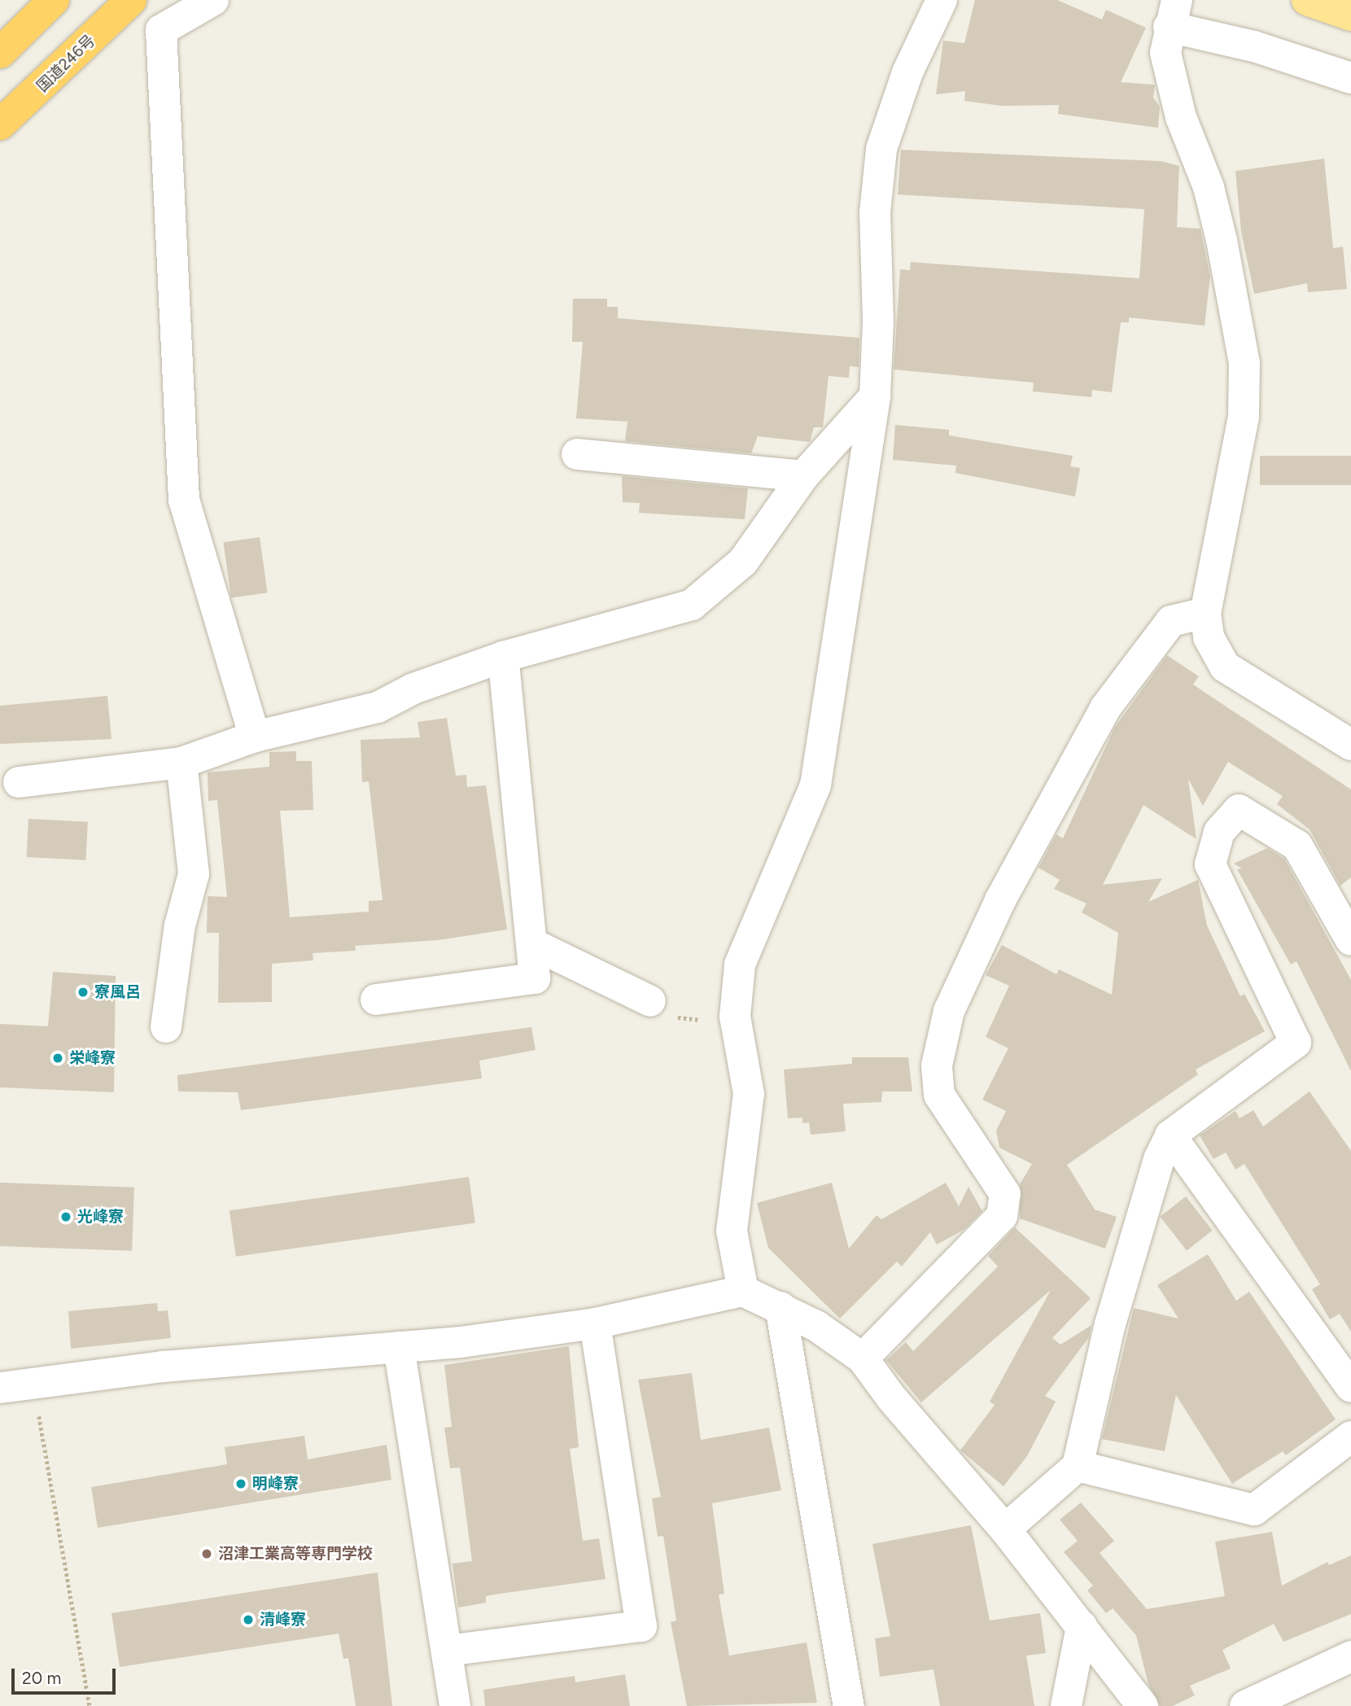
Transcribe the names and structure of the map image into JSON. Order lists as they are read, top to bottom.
{
  "streets": {
    "highway": ["国道246号"]
  },
  "places": [
    "寮風呂",
    "栄峰寮",
    "光峰寮",
    "明峰寮",
    "沼津工業高等専門学校",
    "清峰寮"
  ],
  "scale_bar": "20 m"
}
